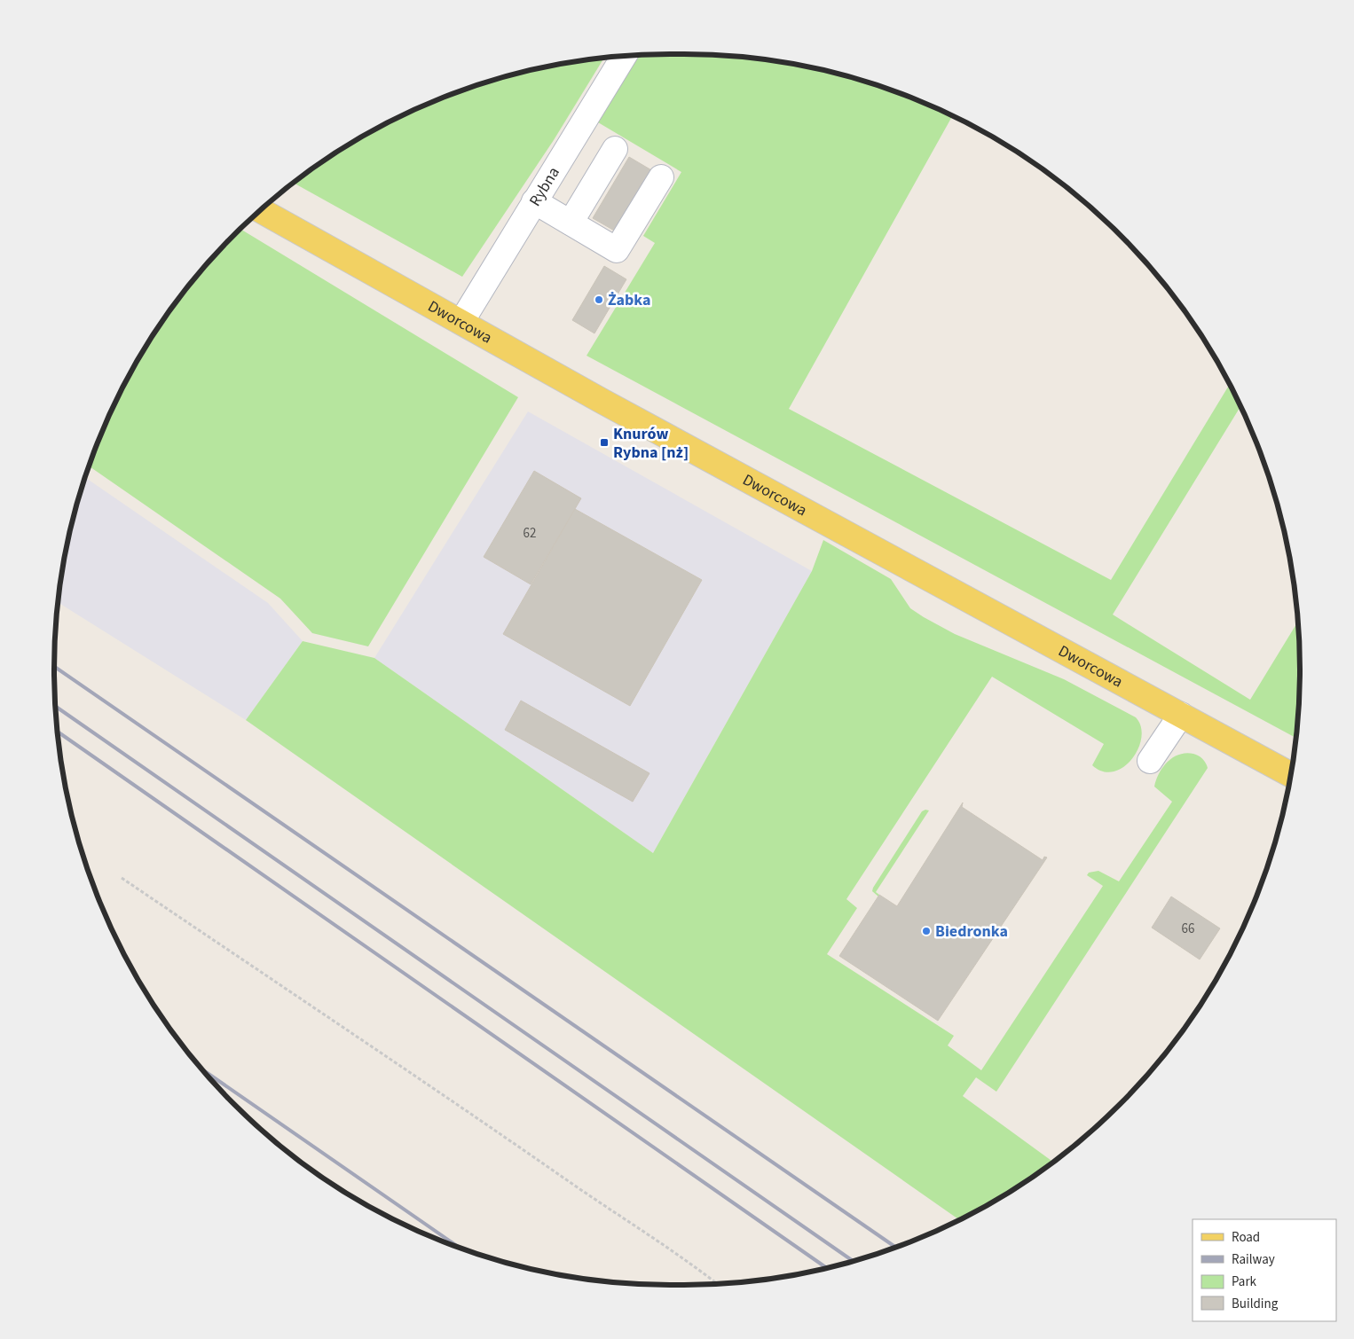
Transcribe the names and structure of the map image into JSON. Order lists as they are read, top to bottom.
{
  "streets": {
    "main road": ["Dworcowa"],
    "street": ["Rybna"]
  },
  "crossings": [
    ["Rybna", "Dworcowa"]
  ],
  "places": {
    "other": ["Żabka", "Biedronka"],
    "transit": ["Knurów Rybna [nż]"]
  },
  "house_numbers": ["62", "66"],
  "legend": [
    "Road",
    "Railway",
    "Park",
    "Building"
  ]
}
